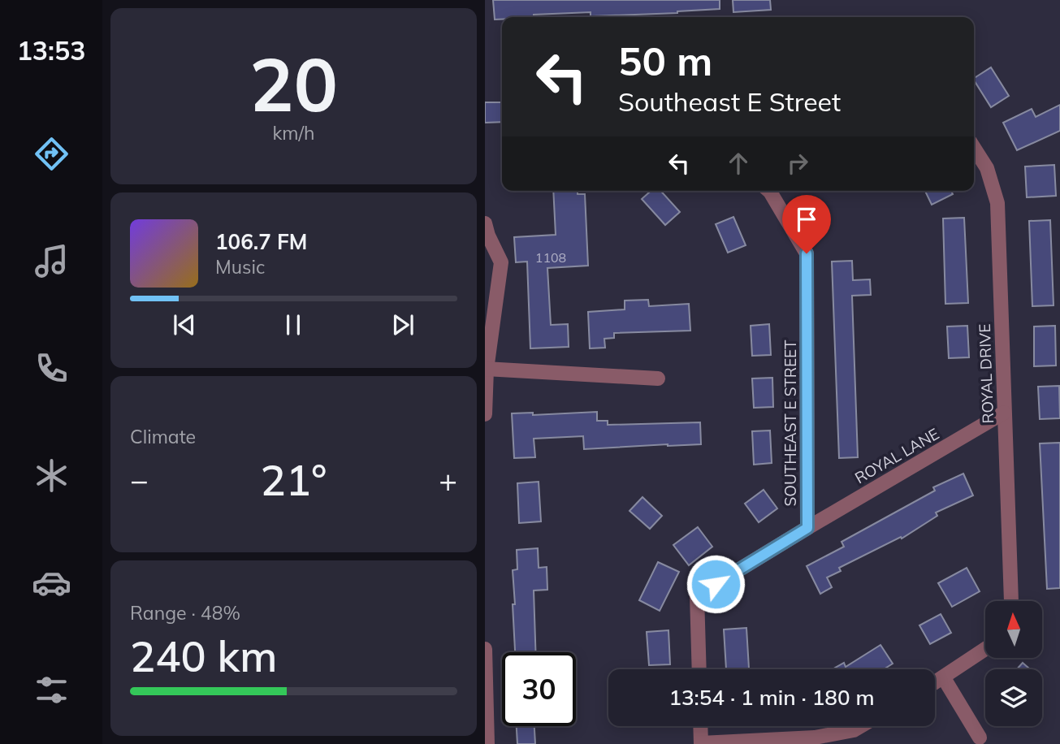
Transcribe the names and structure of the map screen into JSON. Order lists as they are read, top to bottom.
{
  "streets": {
    "street": ["ROYAL DRIVE", "SOUTHEAST E STREET", "ROYAL LANE"]
  },
  "crossings": [
    ["ROYAL DRIVE", "ROYAL LANE"],
    ["SOUTHEAST E STREET", "ROYAL LANE"]
  ],
  "house_numbers": ["1108"],
  "north": "top",
  "page": {
    "tabs": "13:53",
    "tile": [
      ["20", "km/h"],
      "Climate",
      ["Range · 48%", "240 km"]
    ],
    "turn": ["50 m", "Southeast E Street"],
    "song": ["106.7 FM", "Music"],
    "heat": ["−", "21°", "+"],
    "limit": "30",
    "trip": "13:54 · 1 min · 180 m"
  }
}
